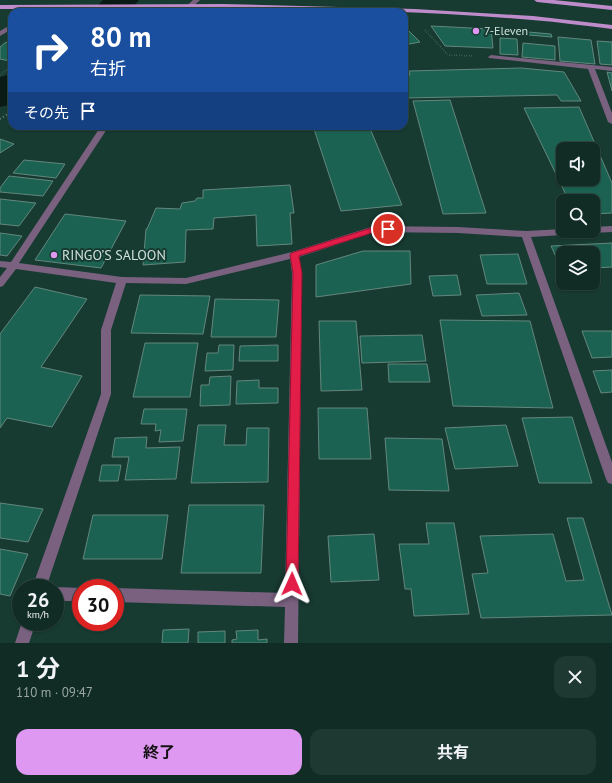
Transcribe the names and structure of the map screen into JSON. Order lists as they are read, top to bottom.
{
  "places": ["7-Eleven", "RINGO’S SALOON"],
  "page": {
    "turn": ["80 m", "右折"],
    "then": "その先",
    "speed": "26 km/h",
    "limit": "30",
    "heading": ["1 分", "110 m · 09:47"],
    "buttons": ["終了", "共有"]
  }
}
